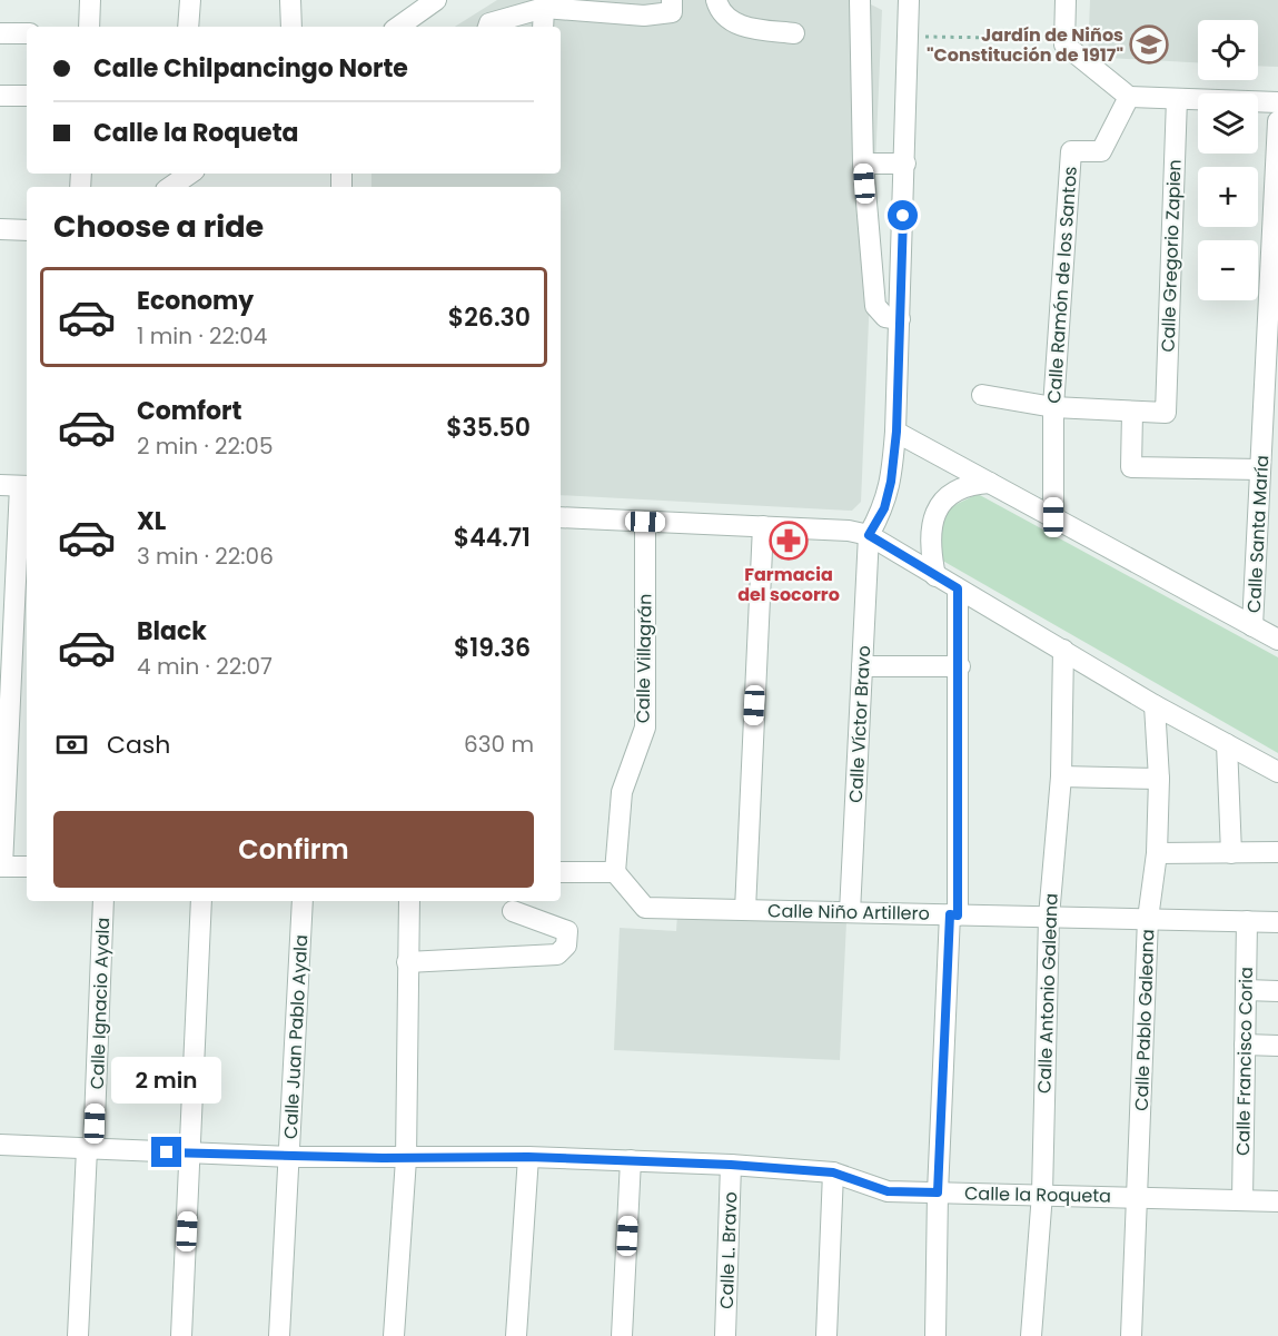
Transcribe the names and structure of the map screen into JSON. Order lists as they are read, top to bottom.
{
  "streets": {
    "street": [
      "Calle Gregorio Zapien",
      "Calle Ramón de los Santos",
      "Calle Santa María",
      "Calle Villagrán",
      "Calle Víctor Bravo",
      "Calle Niño Artillero",
      "Calle Antonio Galeana",
      "Calle Ignacio Ayala",
      "Calle Pablo Galeana",
      "Calle Juan Pablo Ayala",
      "Calle Francisco Coria",
      "Calle la Roqueta",
      "Calle L. Bravo"
    ]
  },
  "crossings": [
    ["Calle Villagrán", "Calle Niño Artillero"],
    ["Calle Víctor Bravo", "Calle Niño Artillero"],
    ["Calle Niño Artillero", "Calle Antonio Galeana"],
    ["Calle Niño Artillero", "Calle Pablo Galeana"],
    ["Calle Niño Artillero", "Calle Francisco Coria"],
    ["Calle Antonio Galeana", "Calle la Roqueta"],
    ["Calle Ignacio Ayala", "Calle la Roqueta"],
    ["Calle Pablo Galeana", "Calle la Roqueta"],
    ["Calle Juan Pablo Ayala", "Calle la Roqueta"],
    ["Calle Francisco Coria", "Calle la Roqueta"],
    ["Calle la Roqueta", "Calle L. Bravo"]
  ],
  "places": {
    "school or university": ["Jardín de Niños \"Constitución de 1917\""],
    "pharmacy": ["Farmacia del socorro"]
  },
  "page": {
    "map_buttons": ["+", "−"],
    "banner": ["Calle Chilpancingo Norte", "Calle la Roqueta"],
    "heading": "Choose a ride",
    "list": [
      {
        "name": "Economy",
        "note": "1 min · 22:04",
        "value": "$26.30"
      },
      {
        "name": "Comfort",
        "note": "2 min · 22:05",
        "value": "$35.50"
      },
      {
        "name": "XL",
        "note": "3 min · 22:06",
        "value": "$44.71"
      },
      {
        "name": "Black",
        "note": "4 min · 22:07",
        "value": "$19.36"
      }
    ],
    "pay": ["Cash", "630 m"],
    "buttons": "Confirm",
    "bubble": "2 min"
  }
}
